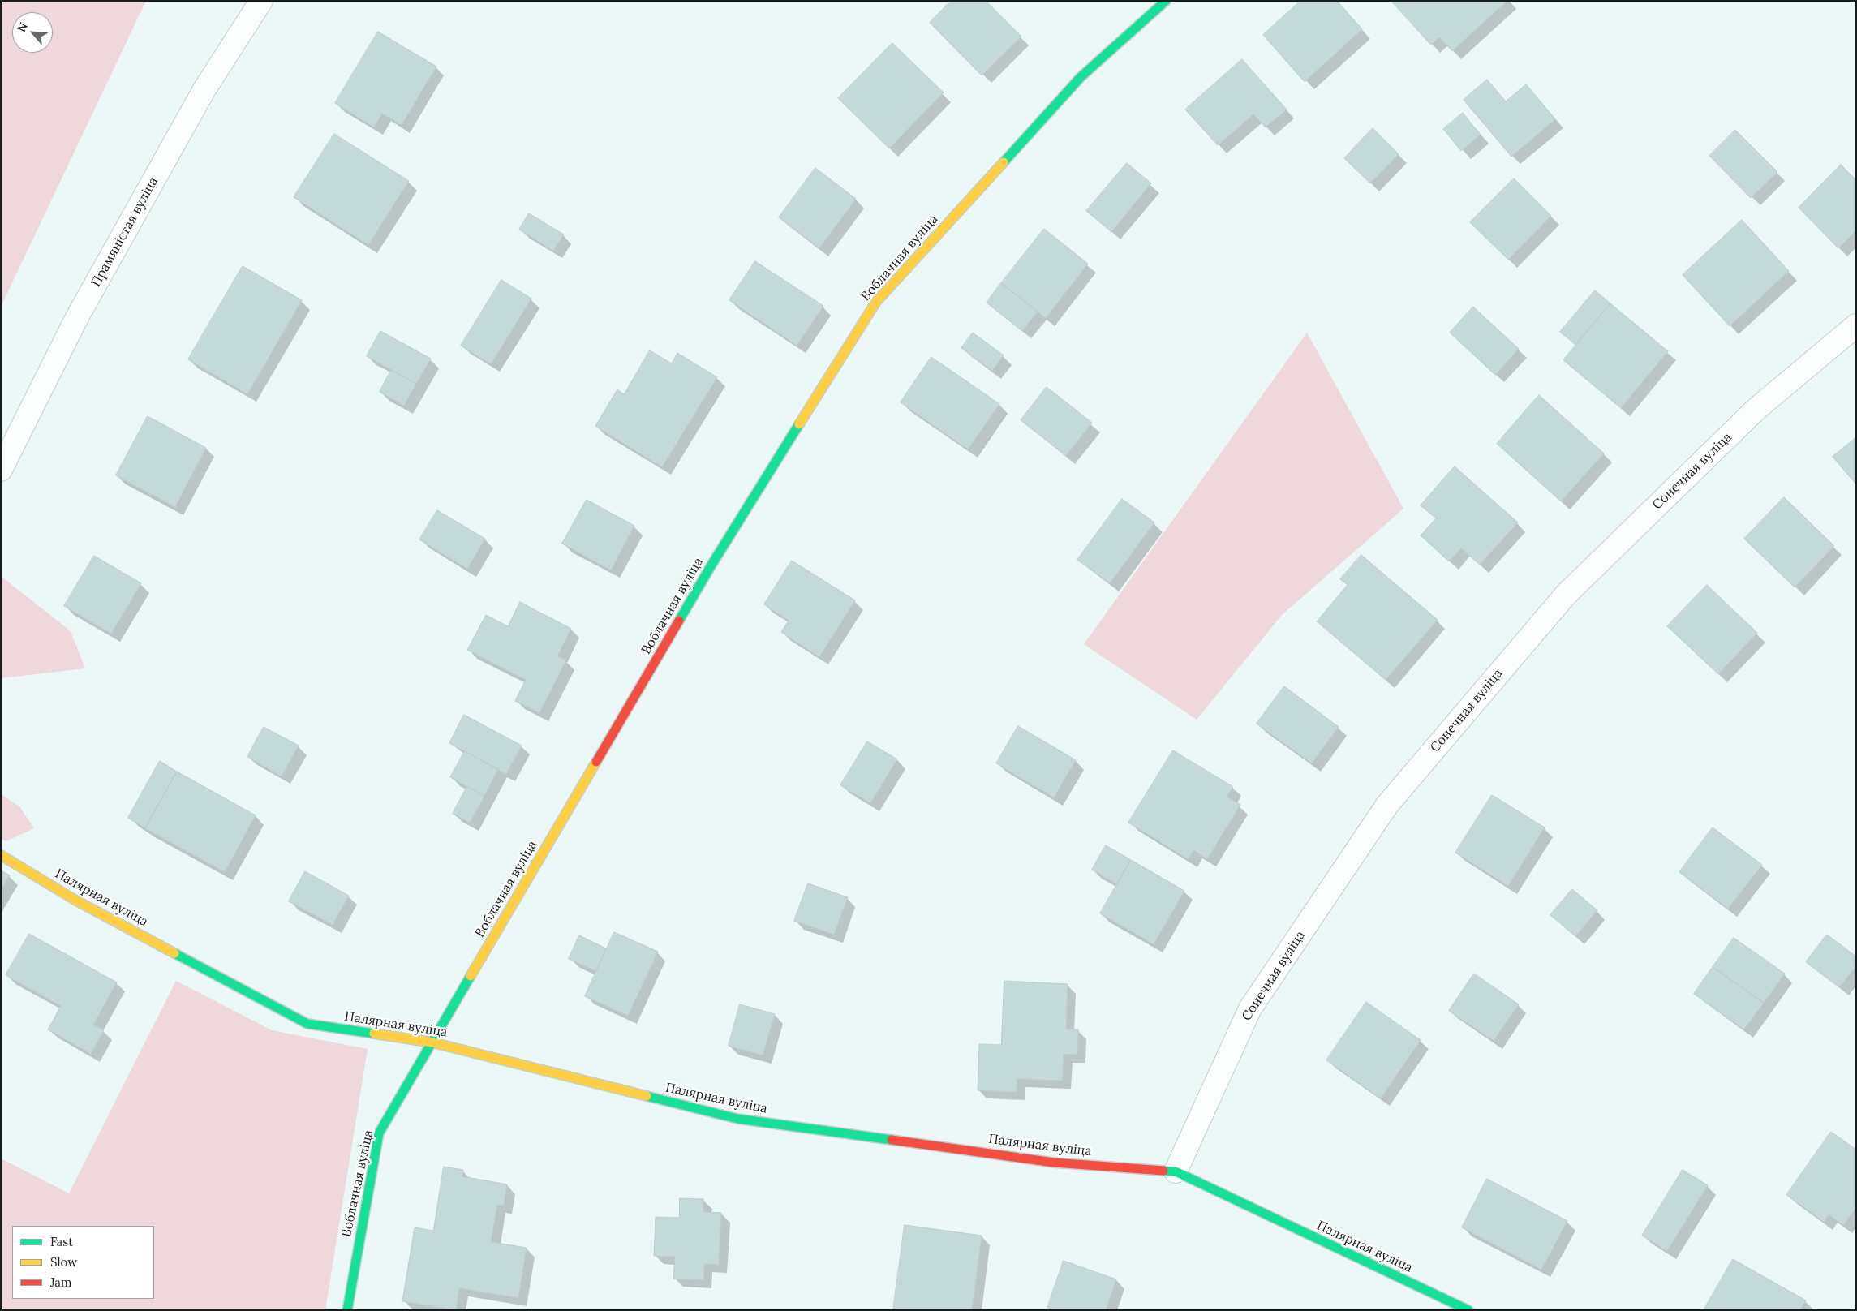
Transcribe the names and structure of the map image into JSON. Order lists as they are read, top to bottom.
{
  "streets": {
    "street": [
      "Прамяністая вуліца",
      "Воблачная вуліца",
      "Сонечная вуліца",
      "Палярная вуліца"
    ]
  },
  "crossings": [
    ["Воблачная вуліца", "Палярная вуліца"],
    ["Сонечная вуліца", "Палярная вуліца"]
  ],
  "legend": ["Fast", "Slow", "Jam"],
  "north": "top left"
}
